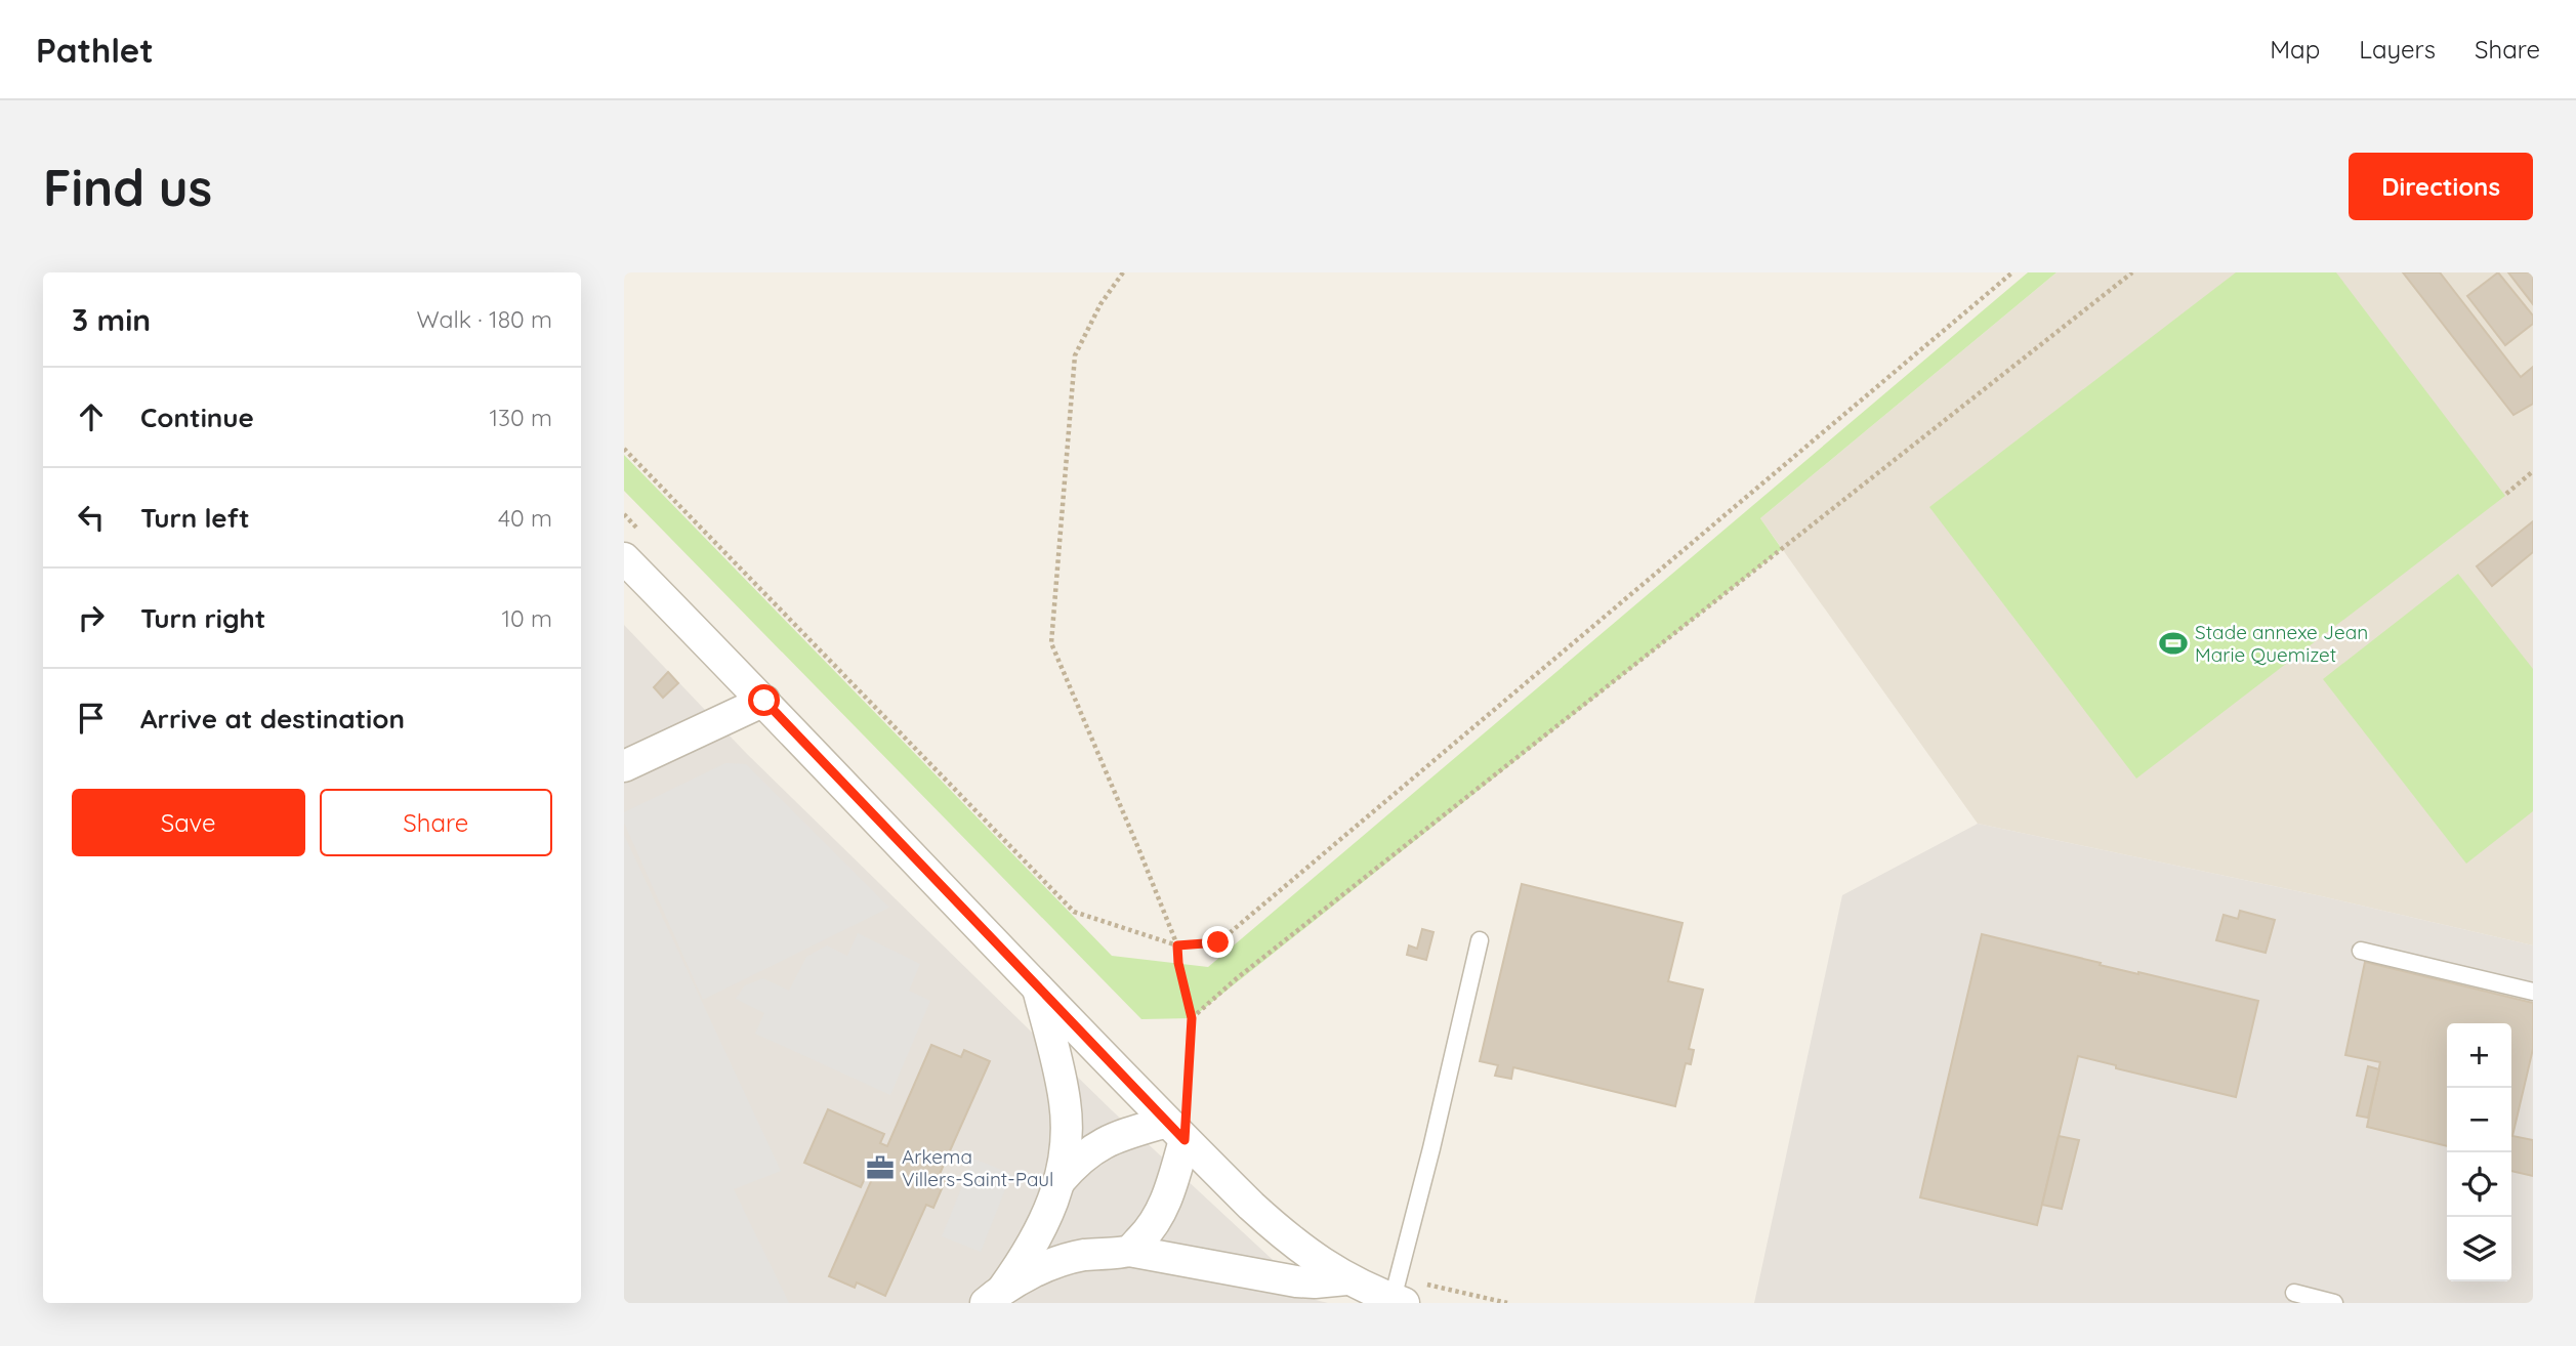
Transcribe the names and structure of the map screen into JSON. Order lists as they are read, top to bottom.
{
  "places": {
    "sports": ["Stade annexe Jean Marie Quemizet"],
    "office": ["Arkema Villers-Saint-Paul"]
  },
  "page": {
    "header": "Pathlet",
    "nav": ["Map", "Layers", "Share"],
    "buttons": [
      "Directions",
      ["Save", "Share"]
    ],
    "title": "Find us",
    "heading": ["3 min", "Walk · 180 m"],
    "list": [
      ["Continue", "130 m"],
      ["Turn left", "40 m"],
      ["Turn right", "10 m"],
      "Arrive at destination"
    ],
    "map_buttons": ["+", "−"]
  }
}
